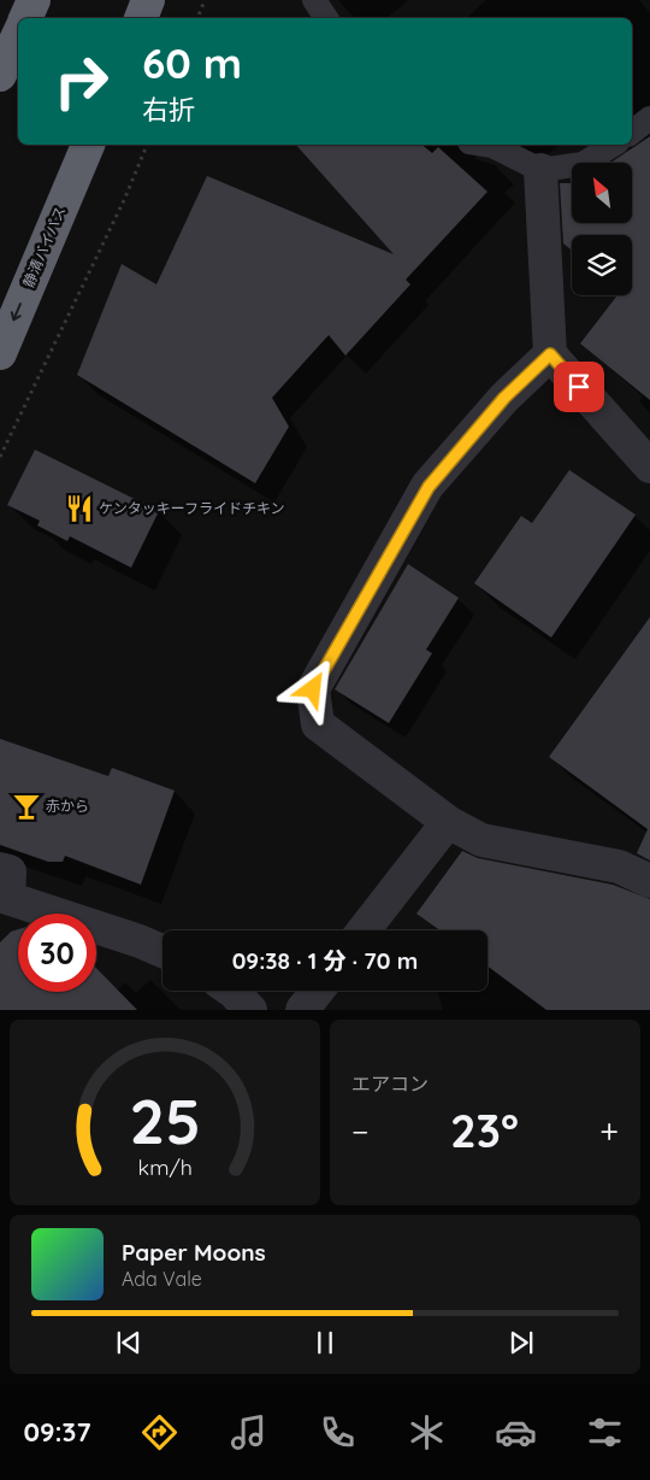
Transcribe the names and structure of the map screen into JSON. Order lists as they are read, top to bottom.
{
  "streets": {
    "highway": ["静清バイパス"]
  },
  "one_way": ["静清バイパス"],
  "places": {
    "restaurant": ["ケンタッキーフライドチキン"],
    "bar": ["赤から"]
  },
  "north": "top left",
  "page": {
    "turn": ["60 m", "右折"],
    "limit": "30",
    "trip": "09:38 · 1 分 · 70 m",
    "tile": "エアコン",
    "heat": ["−", "23°", "+"],
    "song": ["Paper Moons", "Ada Vale"],
    "tabs": "09:37",
    "gauge": ["25", "km/h"]
  }
}
